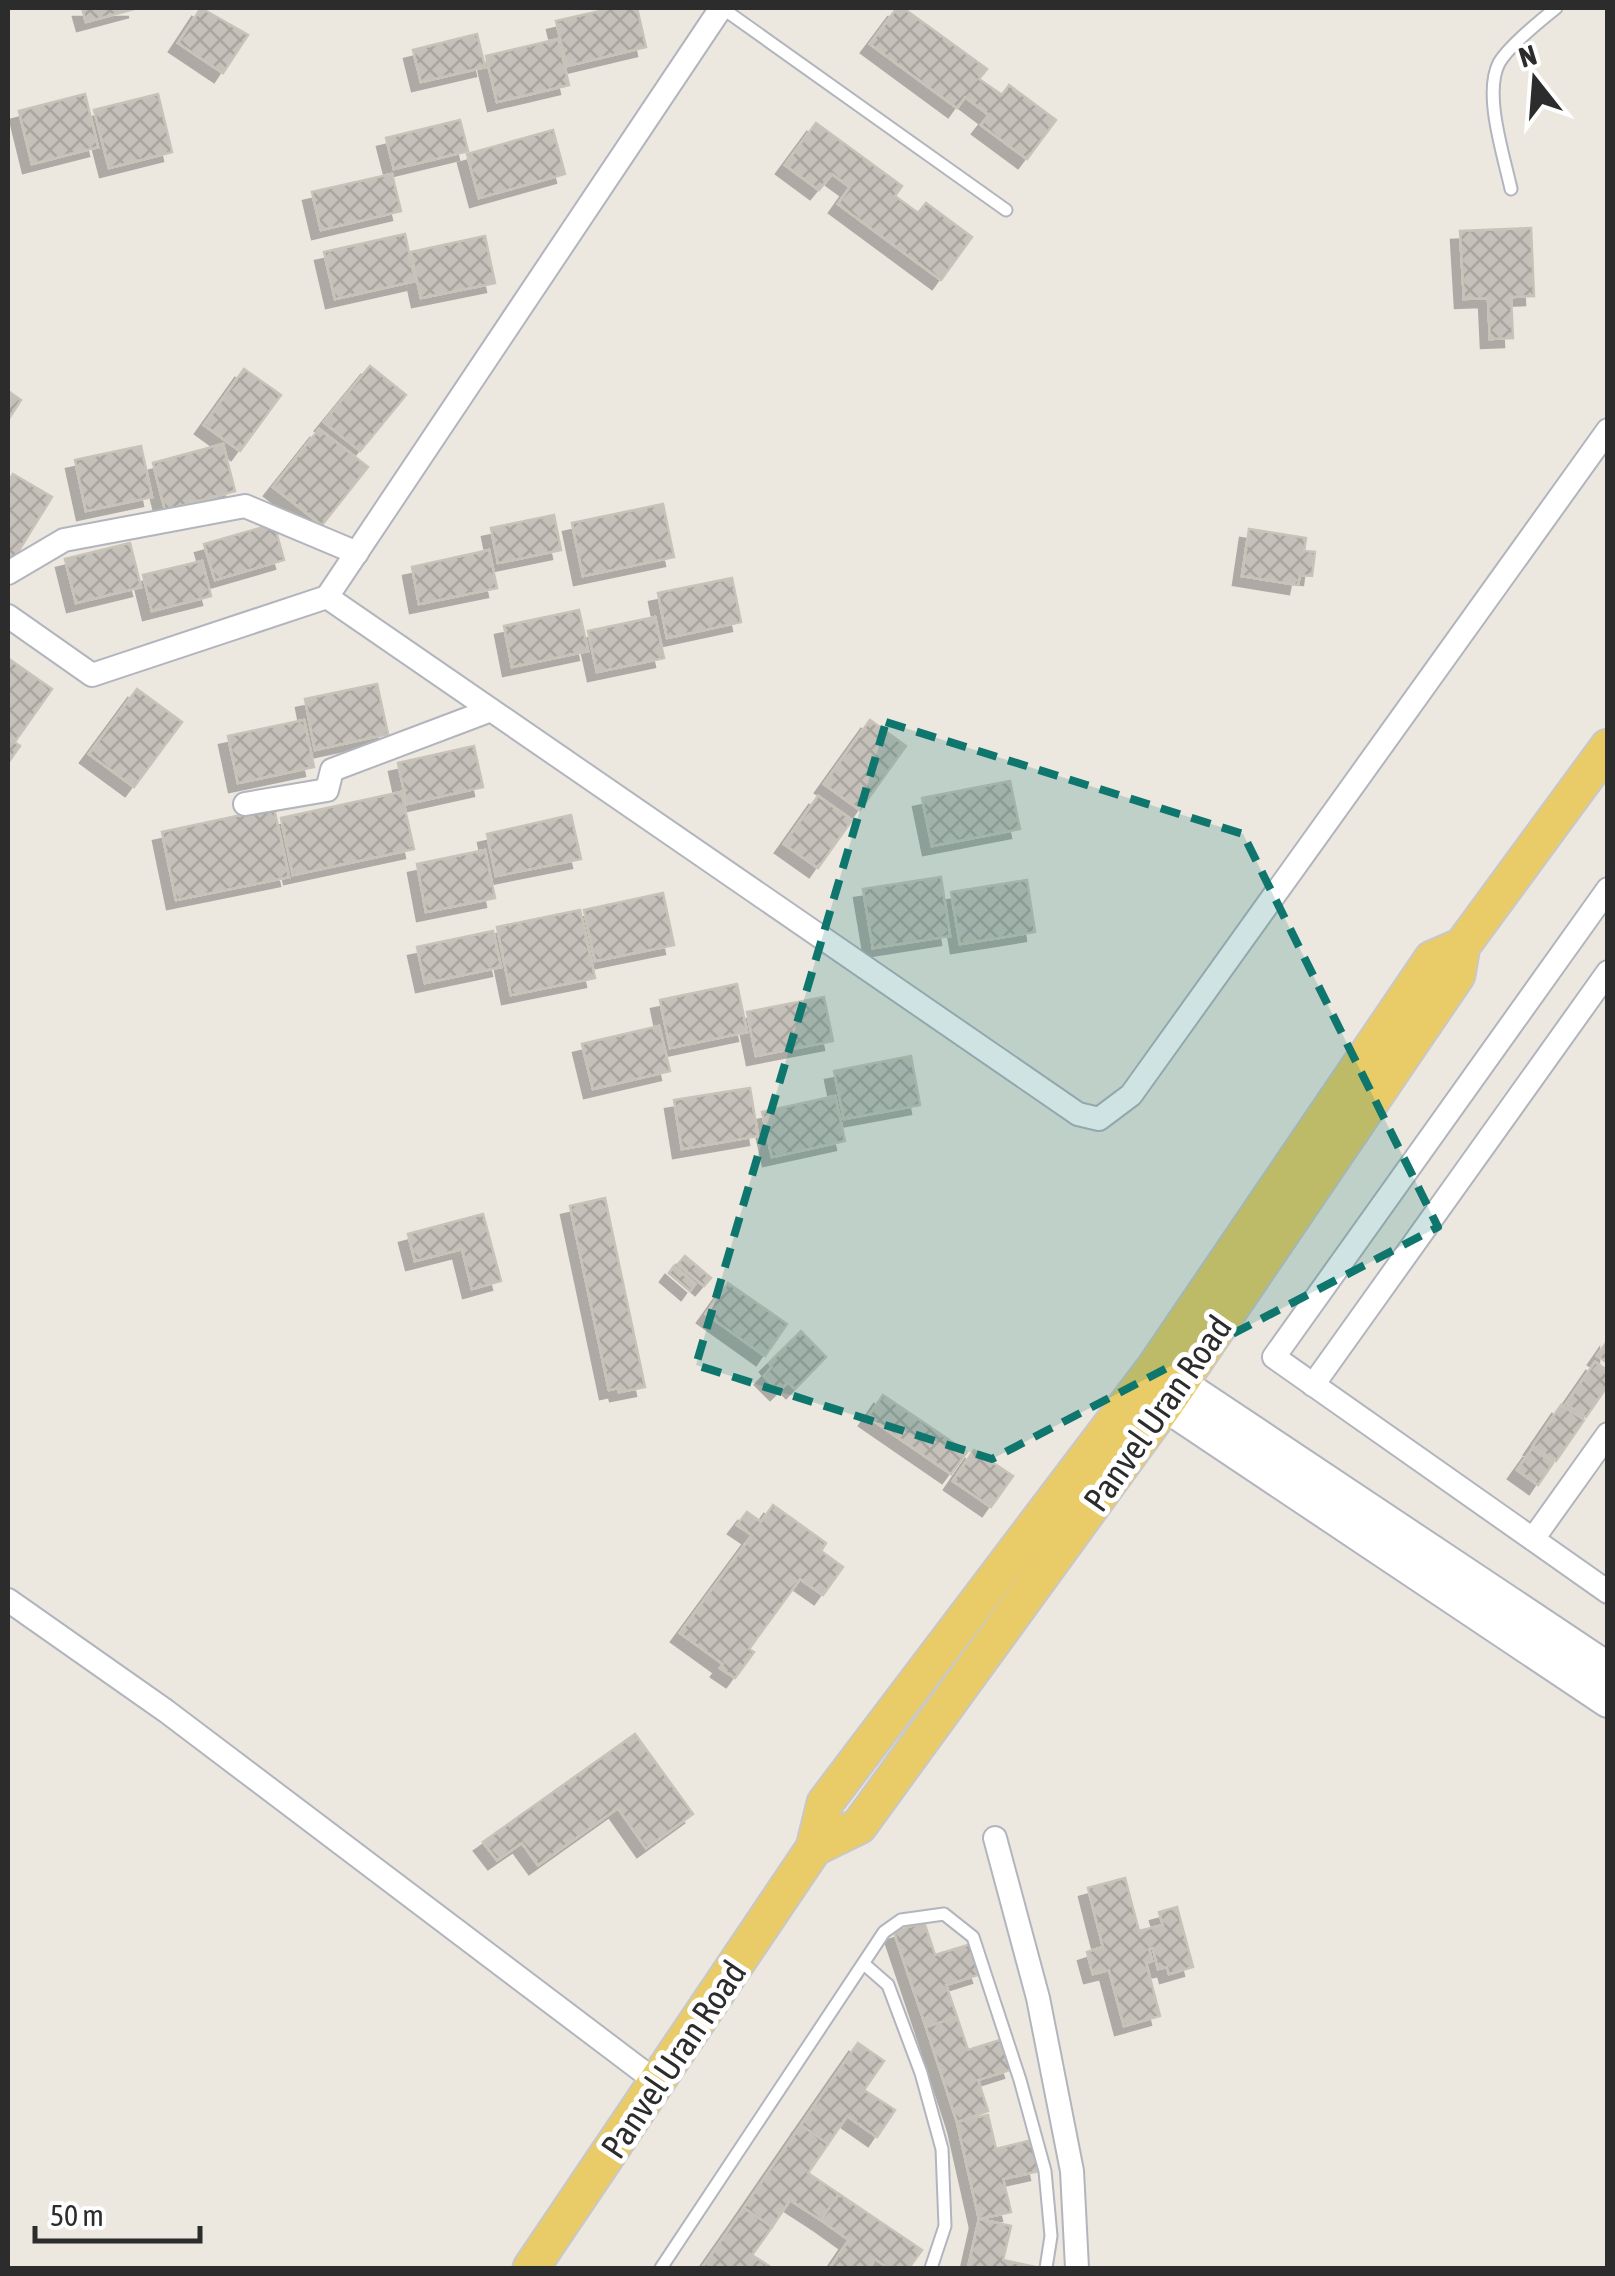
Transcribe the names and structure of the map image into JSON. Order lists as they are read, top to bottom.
{
  "streets": {
    "main road": ["Panvel Uran Road"]
  },
  "scale_bar": "50 m",
  "north": "top"
}
